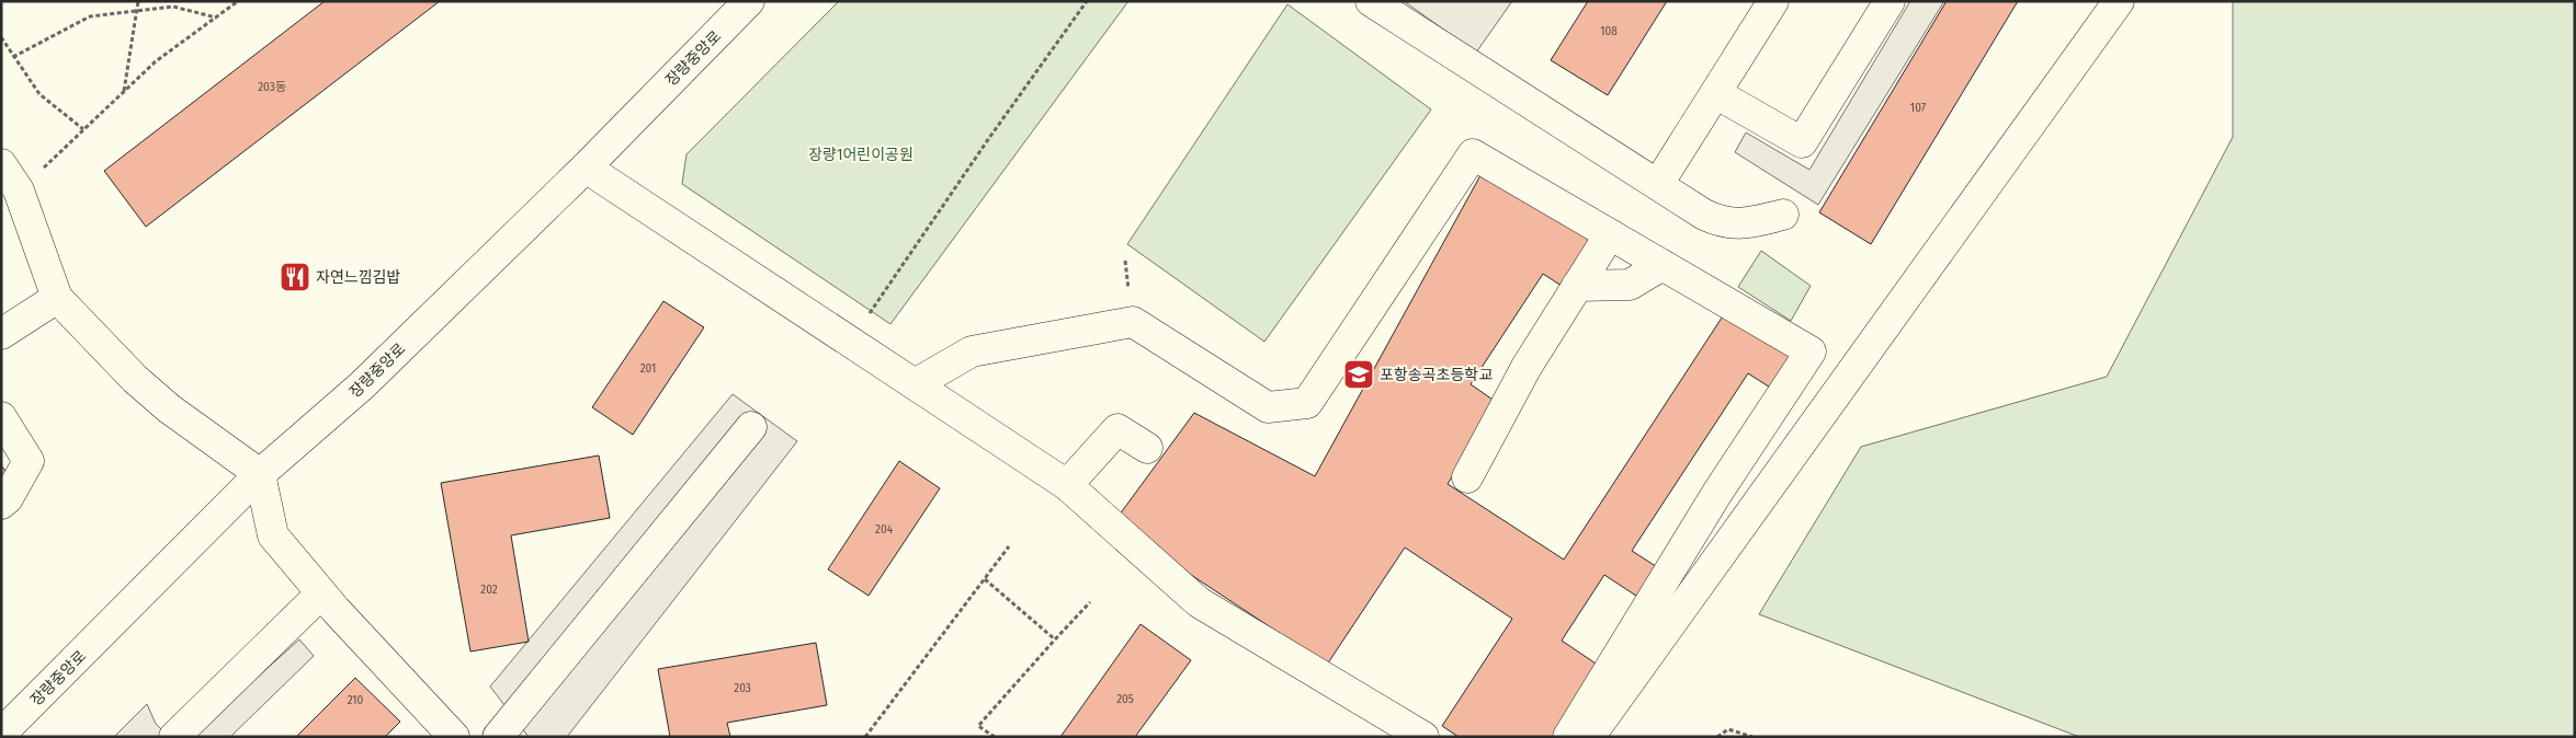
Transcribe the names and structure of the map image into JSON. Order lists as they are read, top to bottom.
{
  "streets": {
    "street": ["장량중앙로"]
  },
  "parks": ["장량1어린이공원"],
  "places": {
    "restaurant": ["자연느낌김밥"],
    "school or university": ["포항송곡초등학교"]
  },
  "house_numbers": [
    "108",
    "203동",
    "107",
    "201",
    "204",
    "202",
    "203",
    "205",
    "210"
  ]
}
